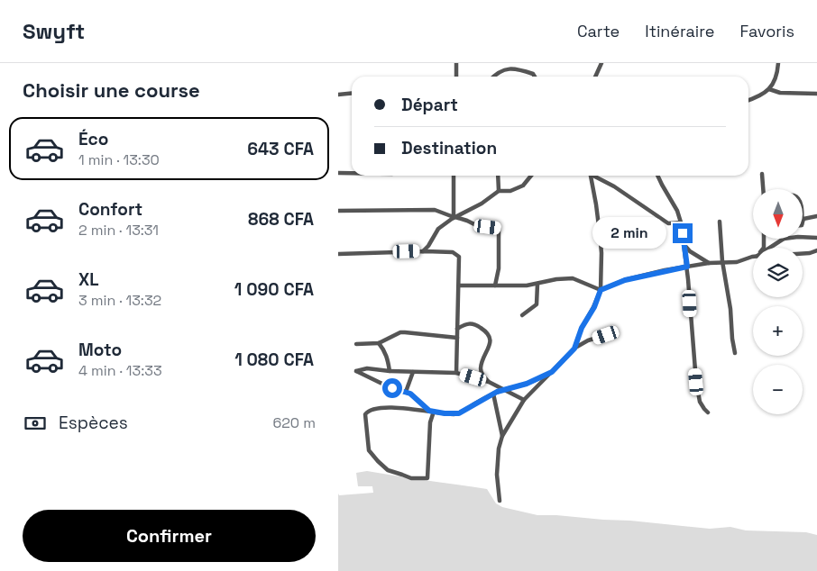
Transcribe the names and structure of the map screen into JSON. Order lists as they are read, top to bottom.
{
  "north": "bottom",
  "page": {
    "header": "Swyft",
    "nav": ["Carte", "Itinéraire", "Favoris"],
    "heading": "Choisir une course",
    "banner": ["Départ", "Destination"],
    "list": [
      {
        "name": "Éco",
        "note": "1 min · 13:30",
        "value": "643 CFA"
      },
      {
        "name": "Confort",
        "note": "2 min · 13:31",
        "value": "868 CFA"
      },
      {
        "name": "XL",
        "note": "3 min · 13:32",
        "value": "1 090 CFA"
      },
      {
        "name": "Moto",
        "note": "4 min · 13:33",
        "value": "1 080 CFA"
      }
    ],
    "map_buttons": ["+", "−"],
    "bubble": "2 min",
    "pay": ["Espèces", "620 m"],
    "buttons": "Confirmer"
  }
}
